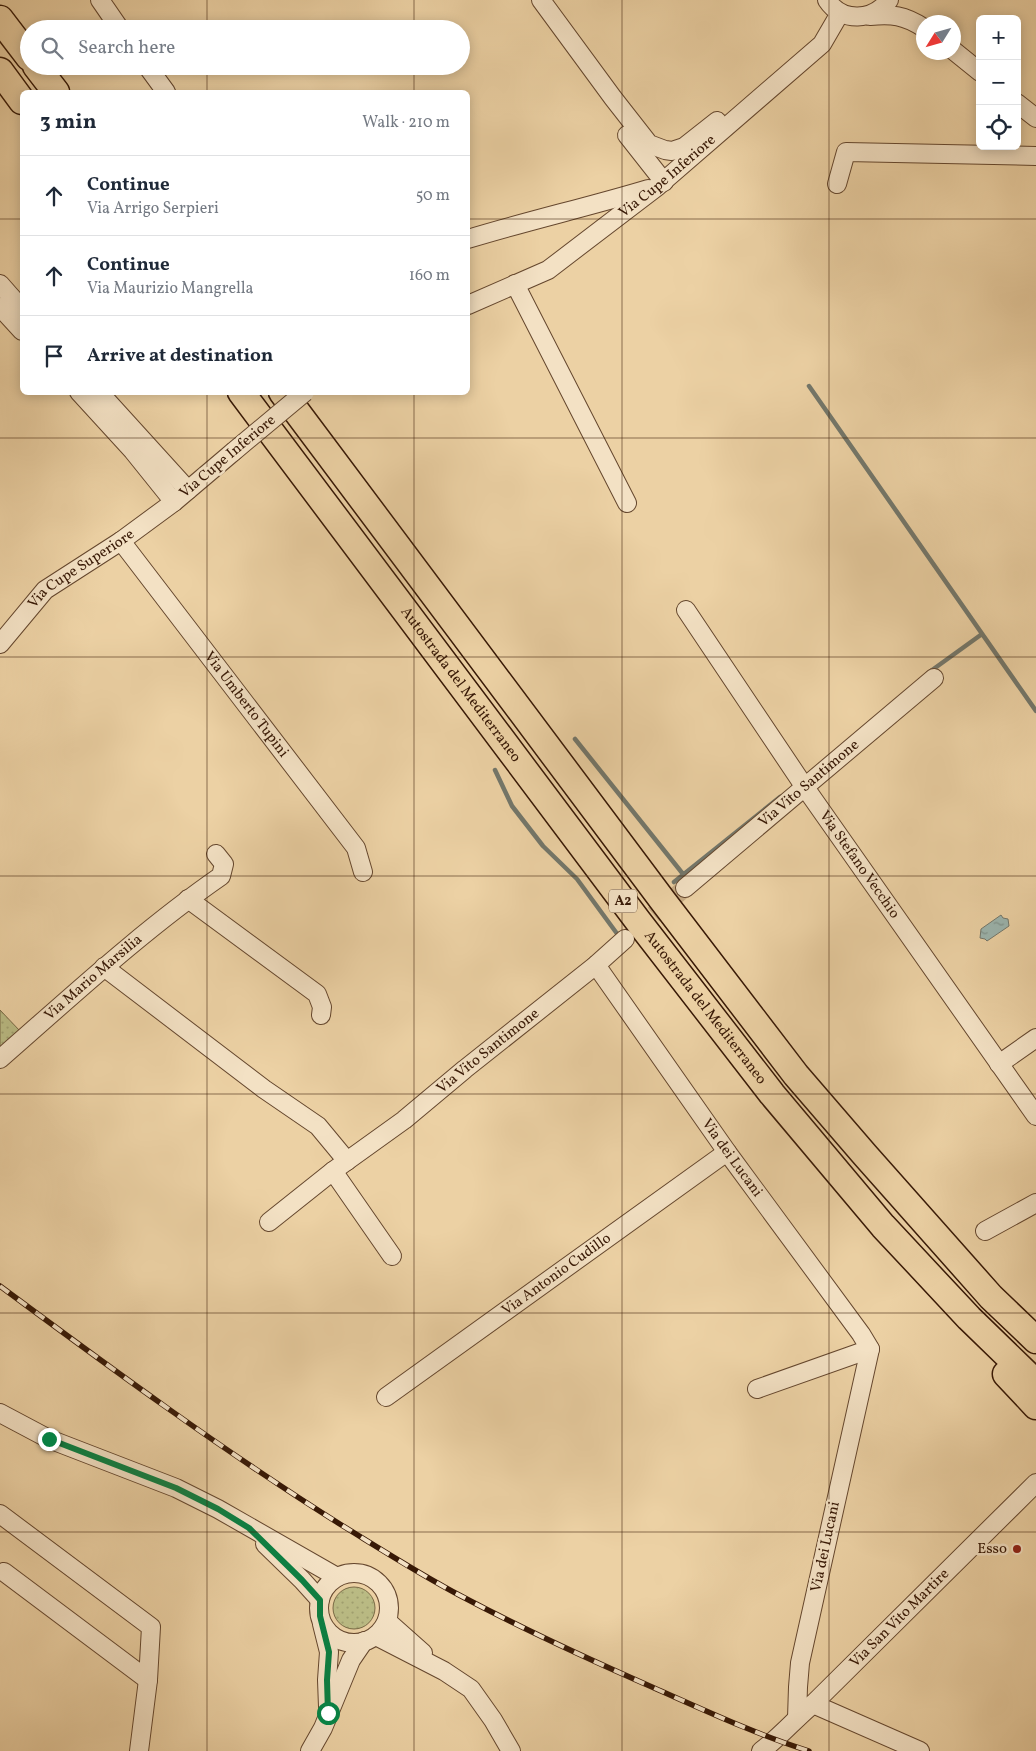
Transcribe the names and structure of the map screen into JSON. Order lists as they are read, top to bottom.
{
  "streets": {
    "highway": ["Autostrada del Mediterraneo", "A2"],
    "street": [
      "Via Cupe Inferiore",
      "Via Cupe Superiore",
      "Via Umberto Tupini",
      "Via Vito Santimone",
      "Via Stefano Vecchio",
      "Via Mario Marsilia",
      "Via dei Lucani",
      "Via Antonio Cudillo",
      "Via San Vito Martire"
    ]
  },
  "crossings": [
    ["Via Cupe Inferiore", "Via Cupe Superiore"],
    ["Via Cupe Superiore", "Via Umberto Tupini"],
    ["Via Vito Santimone", "Via Stefano Vecchio"],
    ["Via Vito Santimone", "Via dei Lucani"],
    ["Via dei Lucani", "Via Antonio Cudillo"],
    ["Via dei Lucani", "Via San Vito Martire"]
  ],
  "places": ["Esso"],
  "north": "bottom left",
  "page": {
    "map_buttons": ["+", "−"],
    "search": "Search here",
    "heading": ["3 min", "Walk · 210 m"],
    "list": [
      ["Continue", "Via Arrigo Serpieri", "50 m"],
      ["Continue", "Via Maurizio Mangrella", "160 m"],
      "Arrive at destination"
    ]
  }
}
